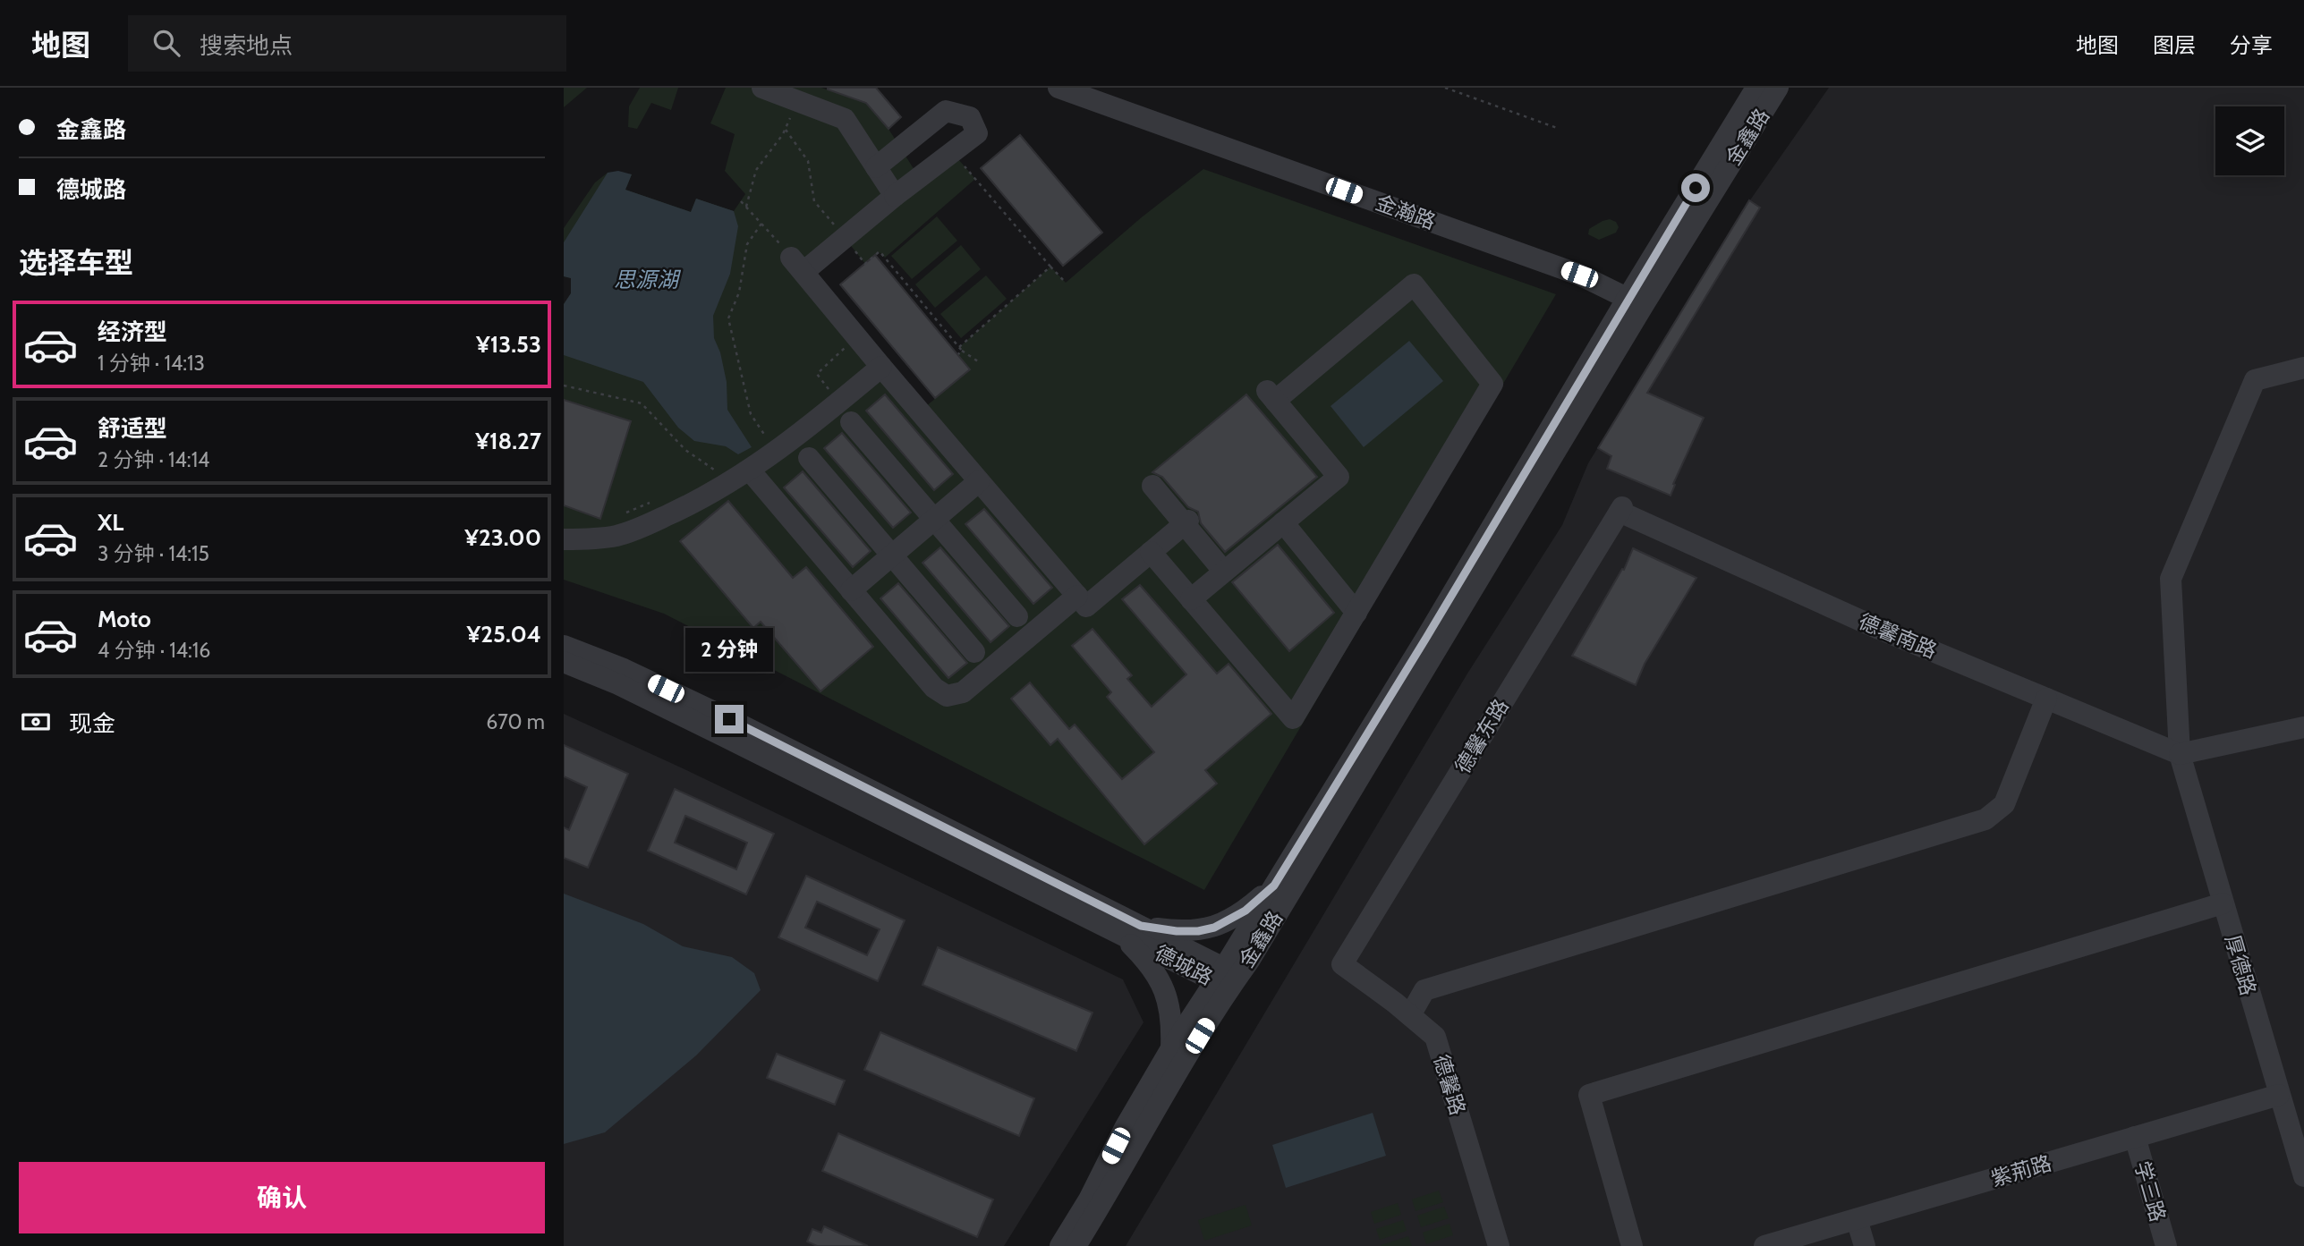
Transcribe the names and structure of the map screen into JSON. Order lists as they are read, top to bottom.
{
  "streets": {
    "street": [
      "金鑫路",
      "金瀚路",
      "德馨南路",
      "德馨东路",
      "德城路",
      "厚德路",
      "德馨路",
      "紫荊路",
      "学三路"
    ]
  },
  "crossings": [
    ["金鑫路", "金瀚路"],
    ["金鑫路", "德城路"],
    ["德馨南路", "德馨东路"],
    ["德馨南路", "厚德路"],
    ["德馨东路", "德馨路"],
    ["厚德路", "紫荊路"],
    ["紫荊路", "学三路"]
  ],
  "water": ["思源湖"],
  "page": {
    "header": "地图",
    "search": "搜索地点",
    "nav": ["地图", "图层", "分享"],
    "banner": ["金鑫路", "德城路"],
    "heading": "选择车型",
    "list": [
      {
        "name": "经济型",
        "note": "1 分钟 · 14:13",
        "value": "¥13.53"
      },
      {
        "name": "舒适型",
        "note": "2 分钟 · 14:14",
        "value": "¥18.27"
      },
      {
        "name": "XL",
        "note": "3 分钟 · 14:15",
        "value": "¥23.00"
      },
      {
        "name": "Moto",
        "note": "4 分钟 · 14:16",
        "value": "¥25.04"
      }
    ],
    "bubble": "2 分钟",
    "pay": ["现金", "670 m"],
    "buttons": "确认"
  }
}
